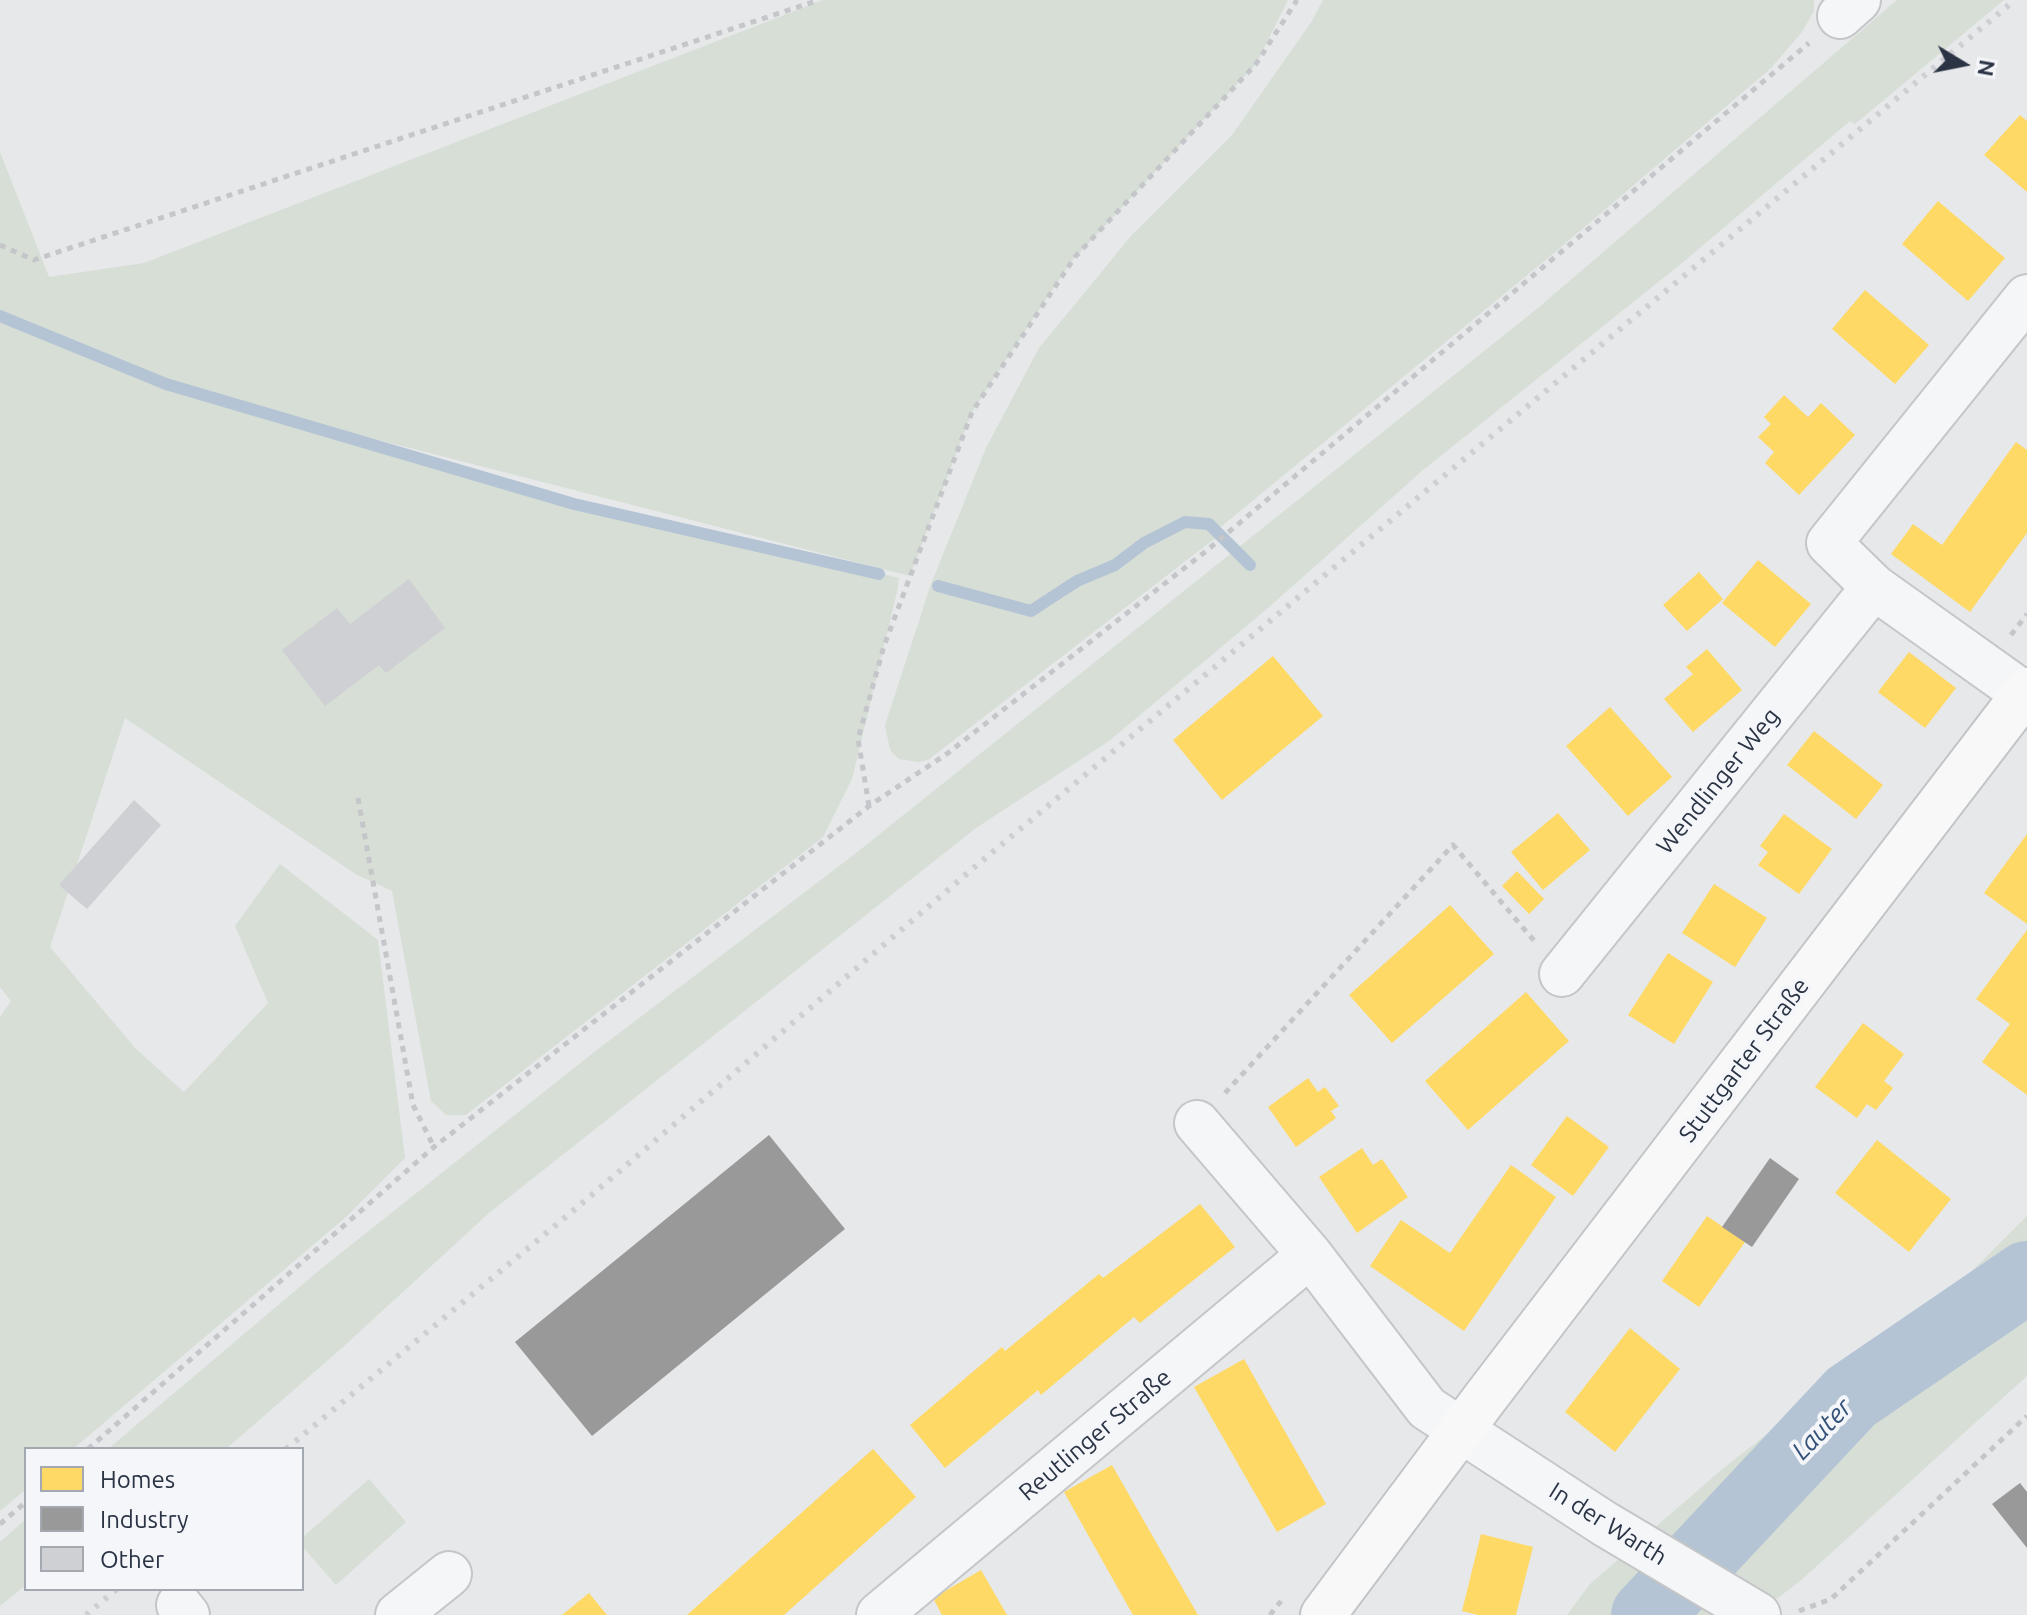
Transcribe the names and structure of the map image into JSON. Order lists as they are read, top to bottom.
{
  "streets": {
    "main road": ["Stuttgarter Straße"],
    "street": ["Wendlinger Weg", "Reutlinger Straße", "In der Warth"]
  },
  "crossings": [
    ["Stuttgarter Straße", "In der Warth"]
  ],
  "water": ["Lauter"],
  "legend": ["Homes", "Industry", "Other"],
  "north": "right"
}
